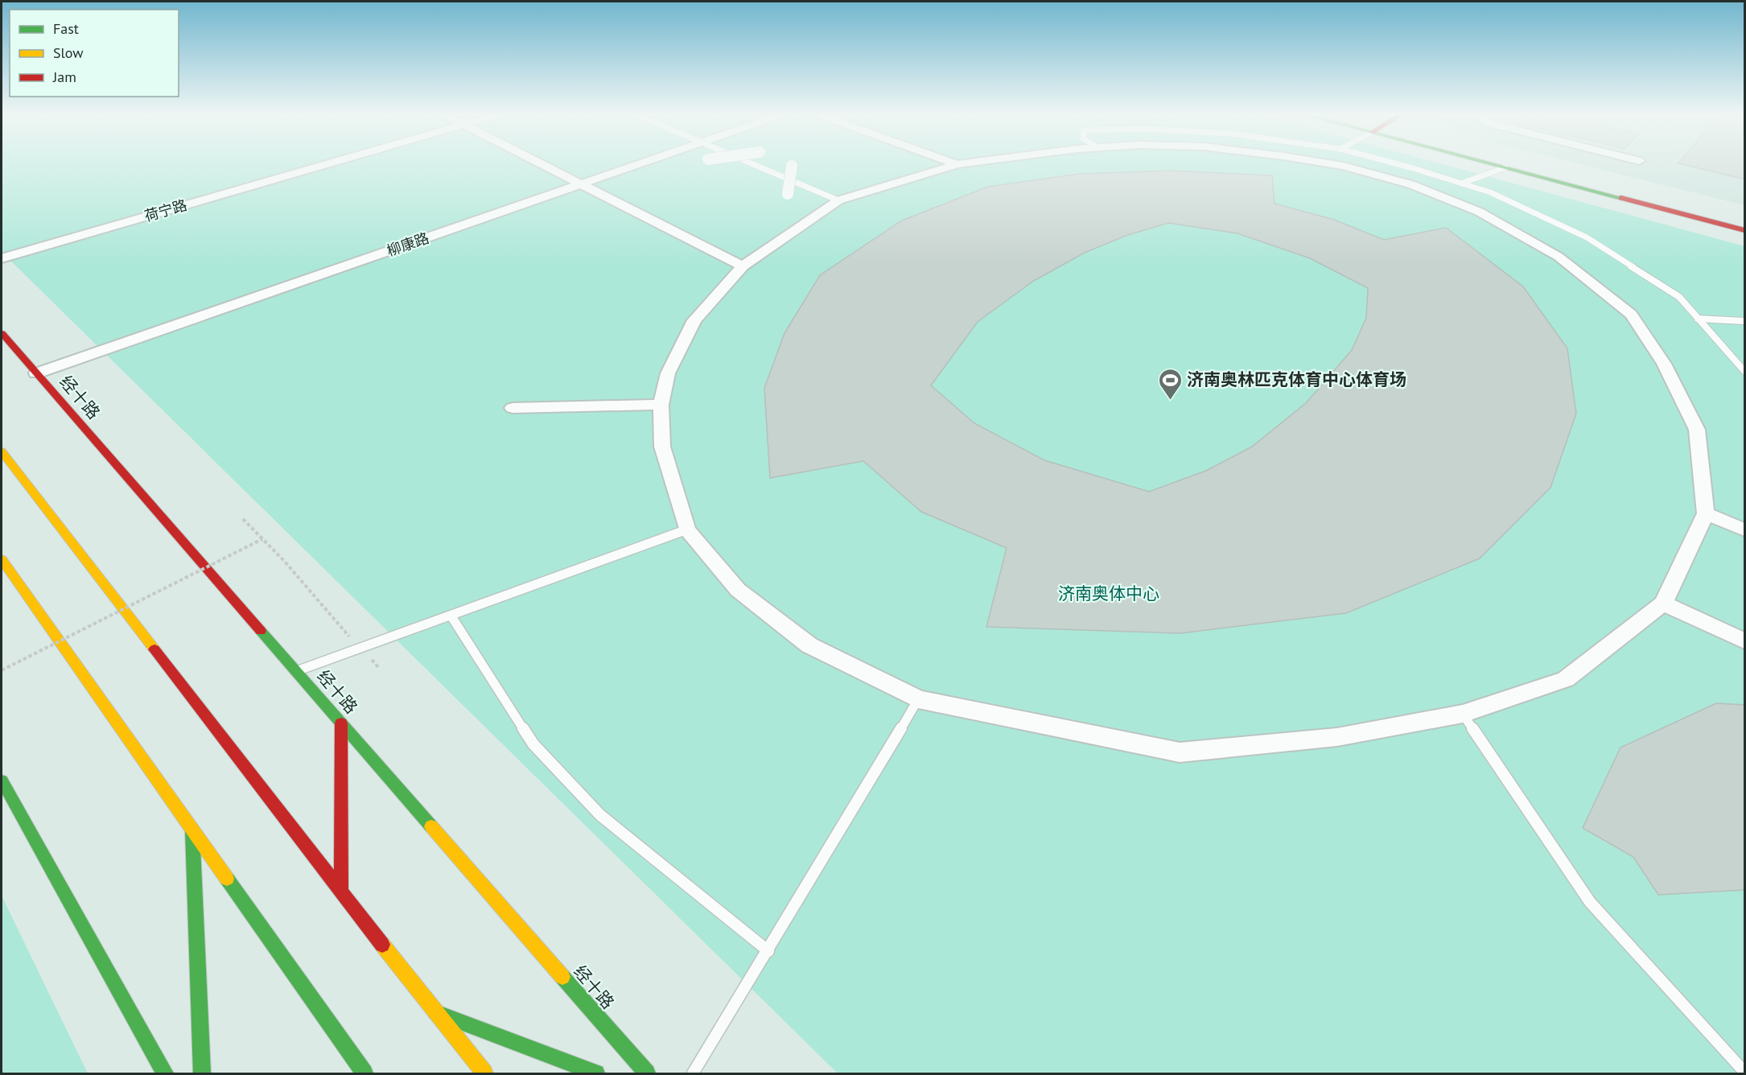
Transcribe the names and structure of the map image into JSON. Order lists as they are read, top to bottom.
{
  "streets": {
    "main road": ["经十路"],
    "street": ["荷宁路", "柳康路"]
  },
  "crossings": [
    ["柳康路", "经十路"]
  ],
  "parks": ["济南奥体中心"],
  "places": {
    "sports": ["济南奥林匹克体育中心体育场"]
  },
  "legend": ["Fast", "Slow", "Jam"]
}
